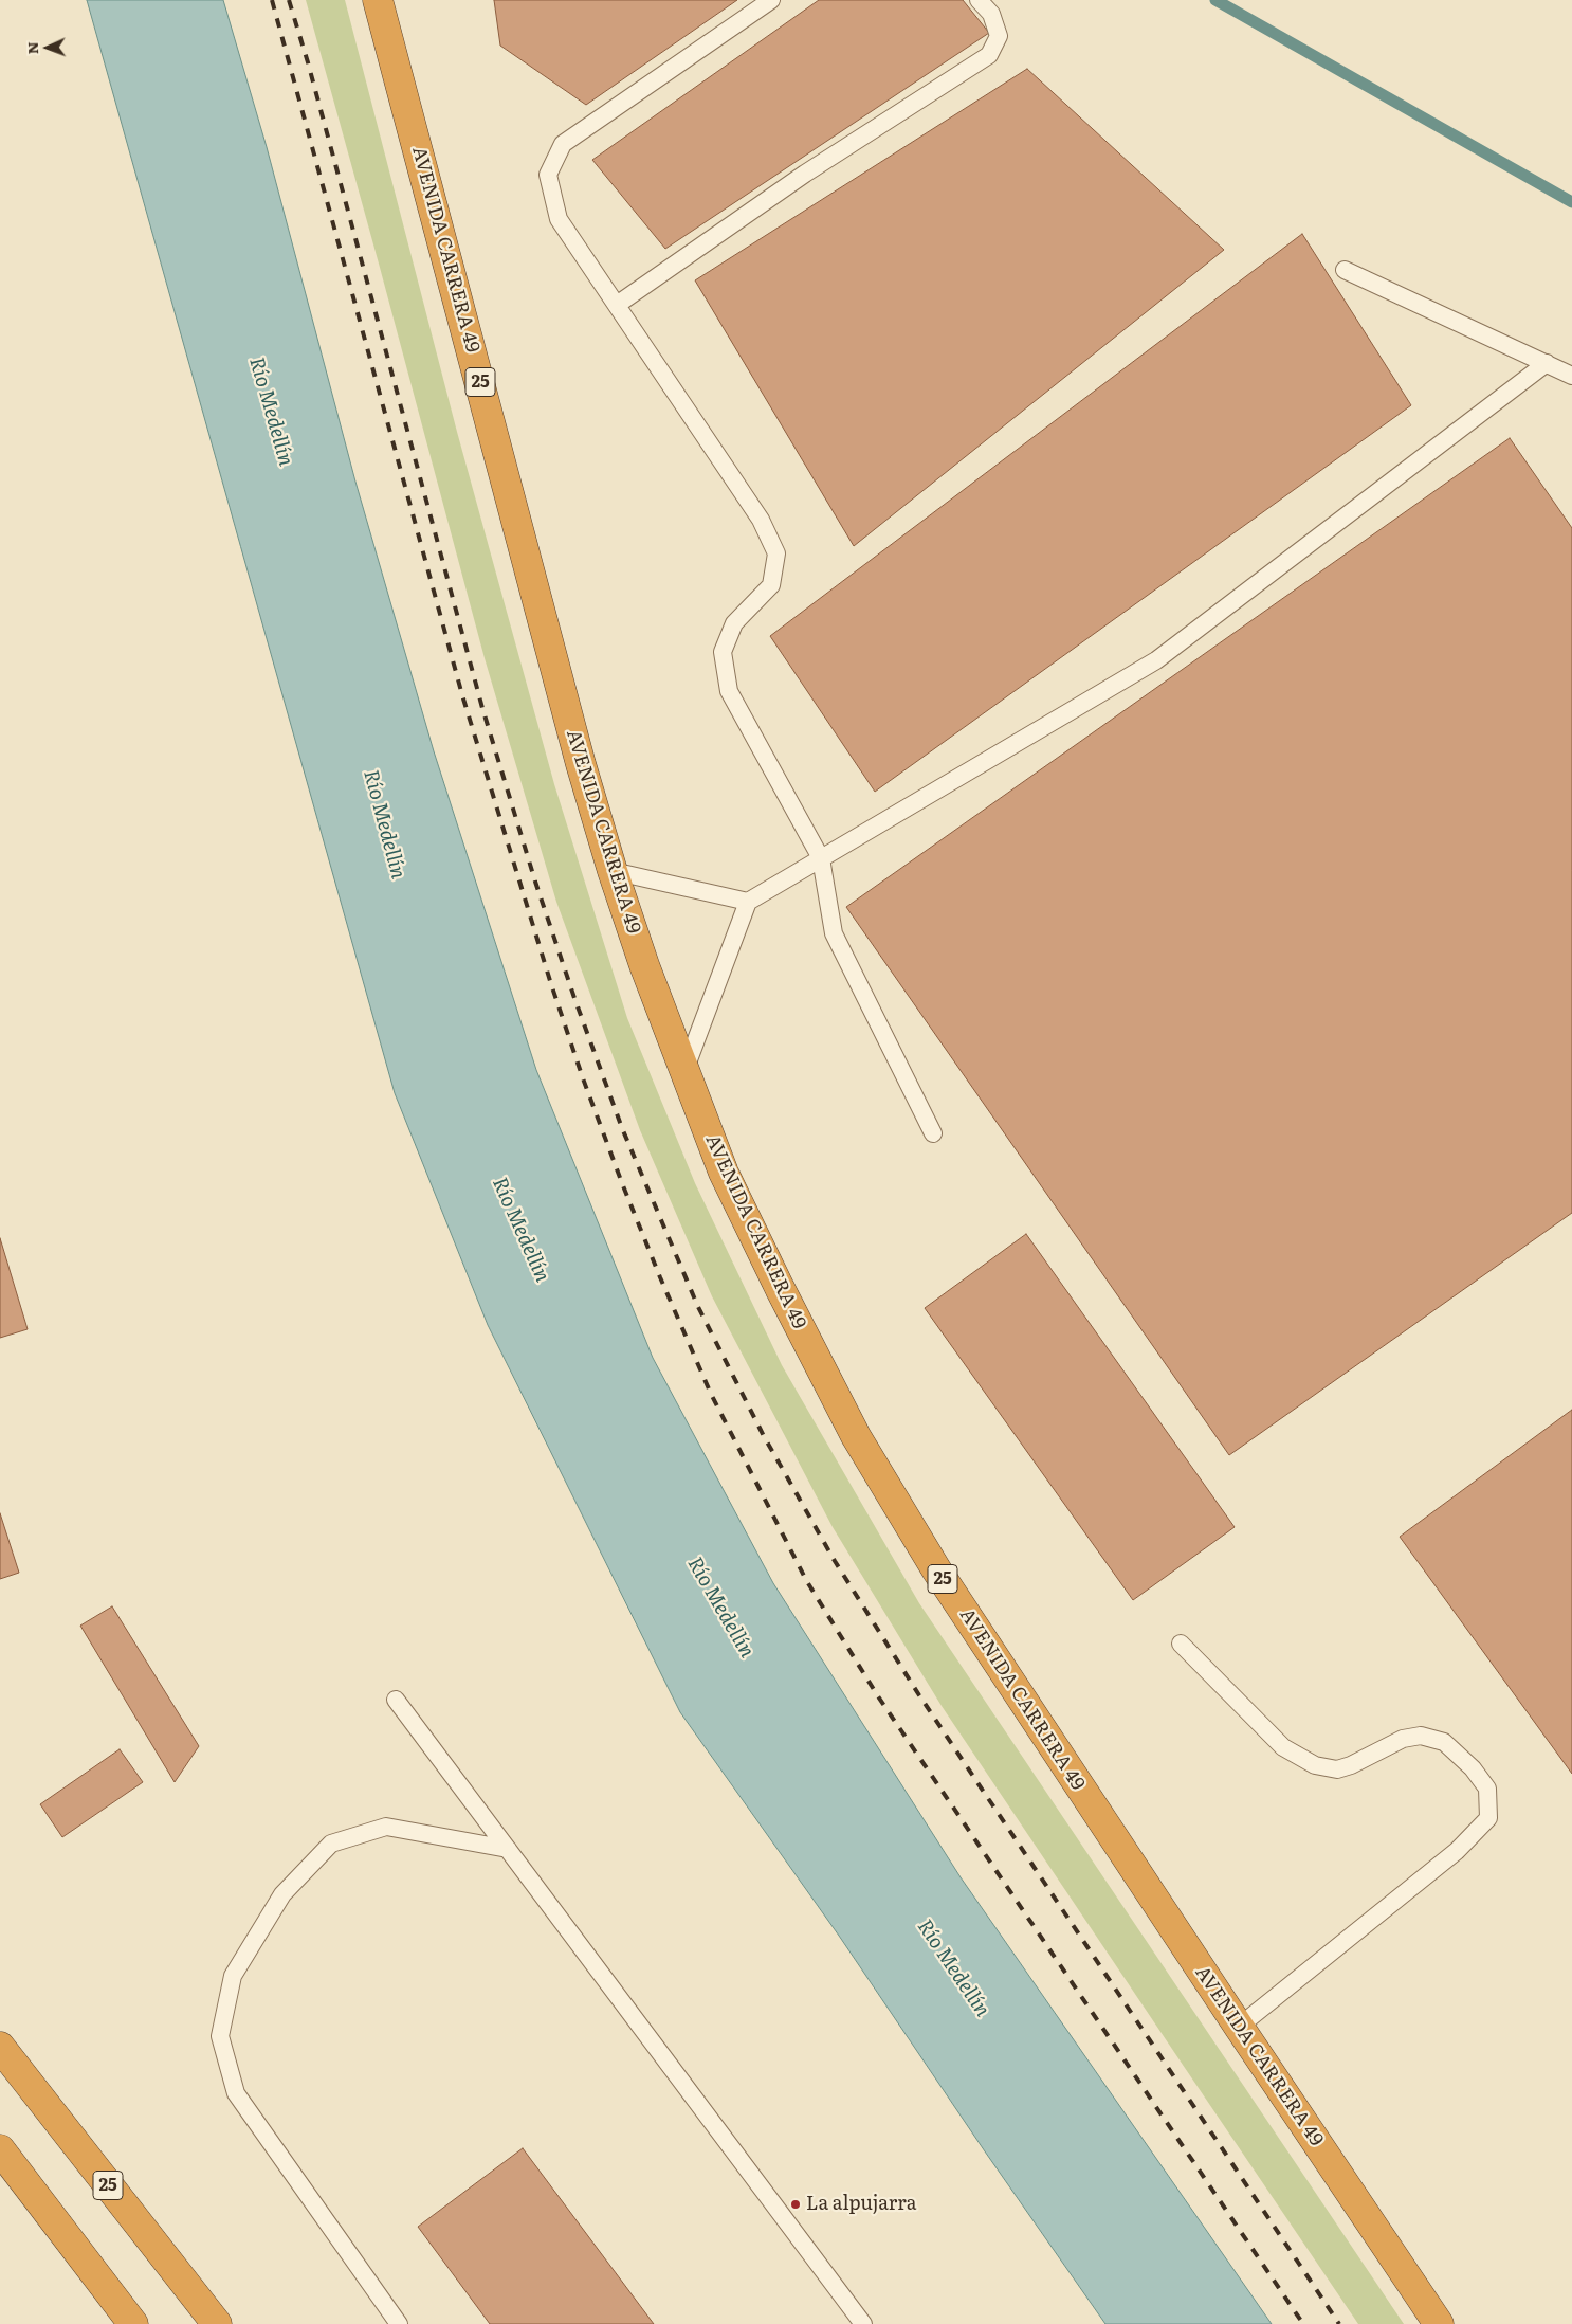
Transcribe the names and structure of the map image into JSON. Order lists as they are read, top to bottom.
{
  "streets": {
    "highway": ["AVENIDA CARRERA 49", "25"]
  },
  "water": ["Río Medellín"],
  "places": ["La alpujarra"],
  "north": "left"
}
